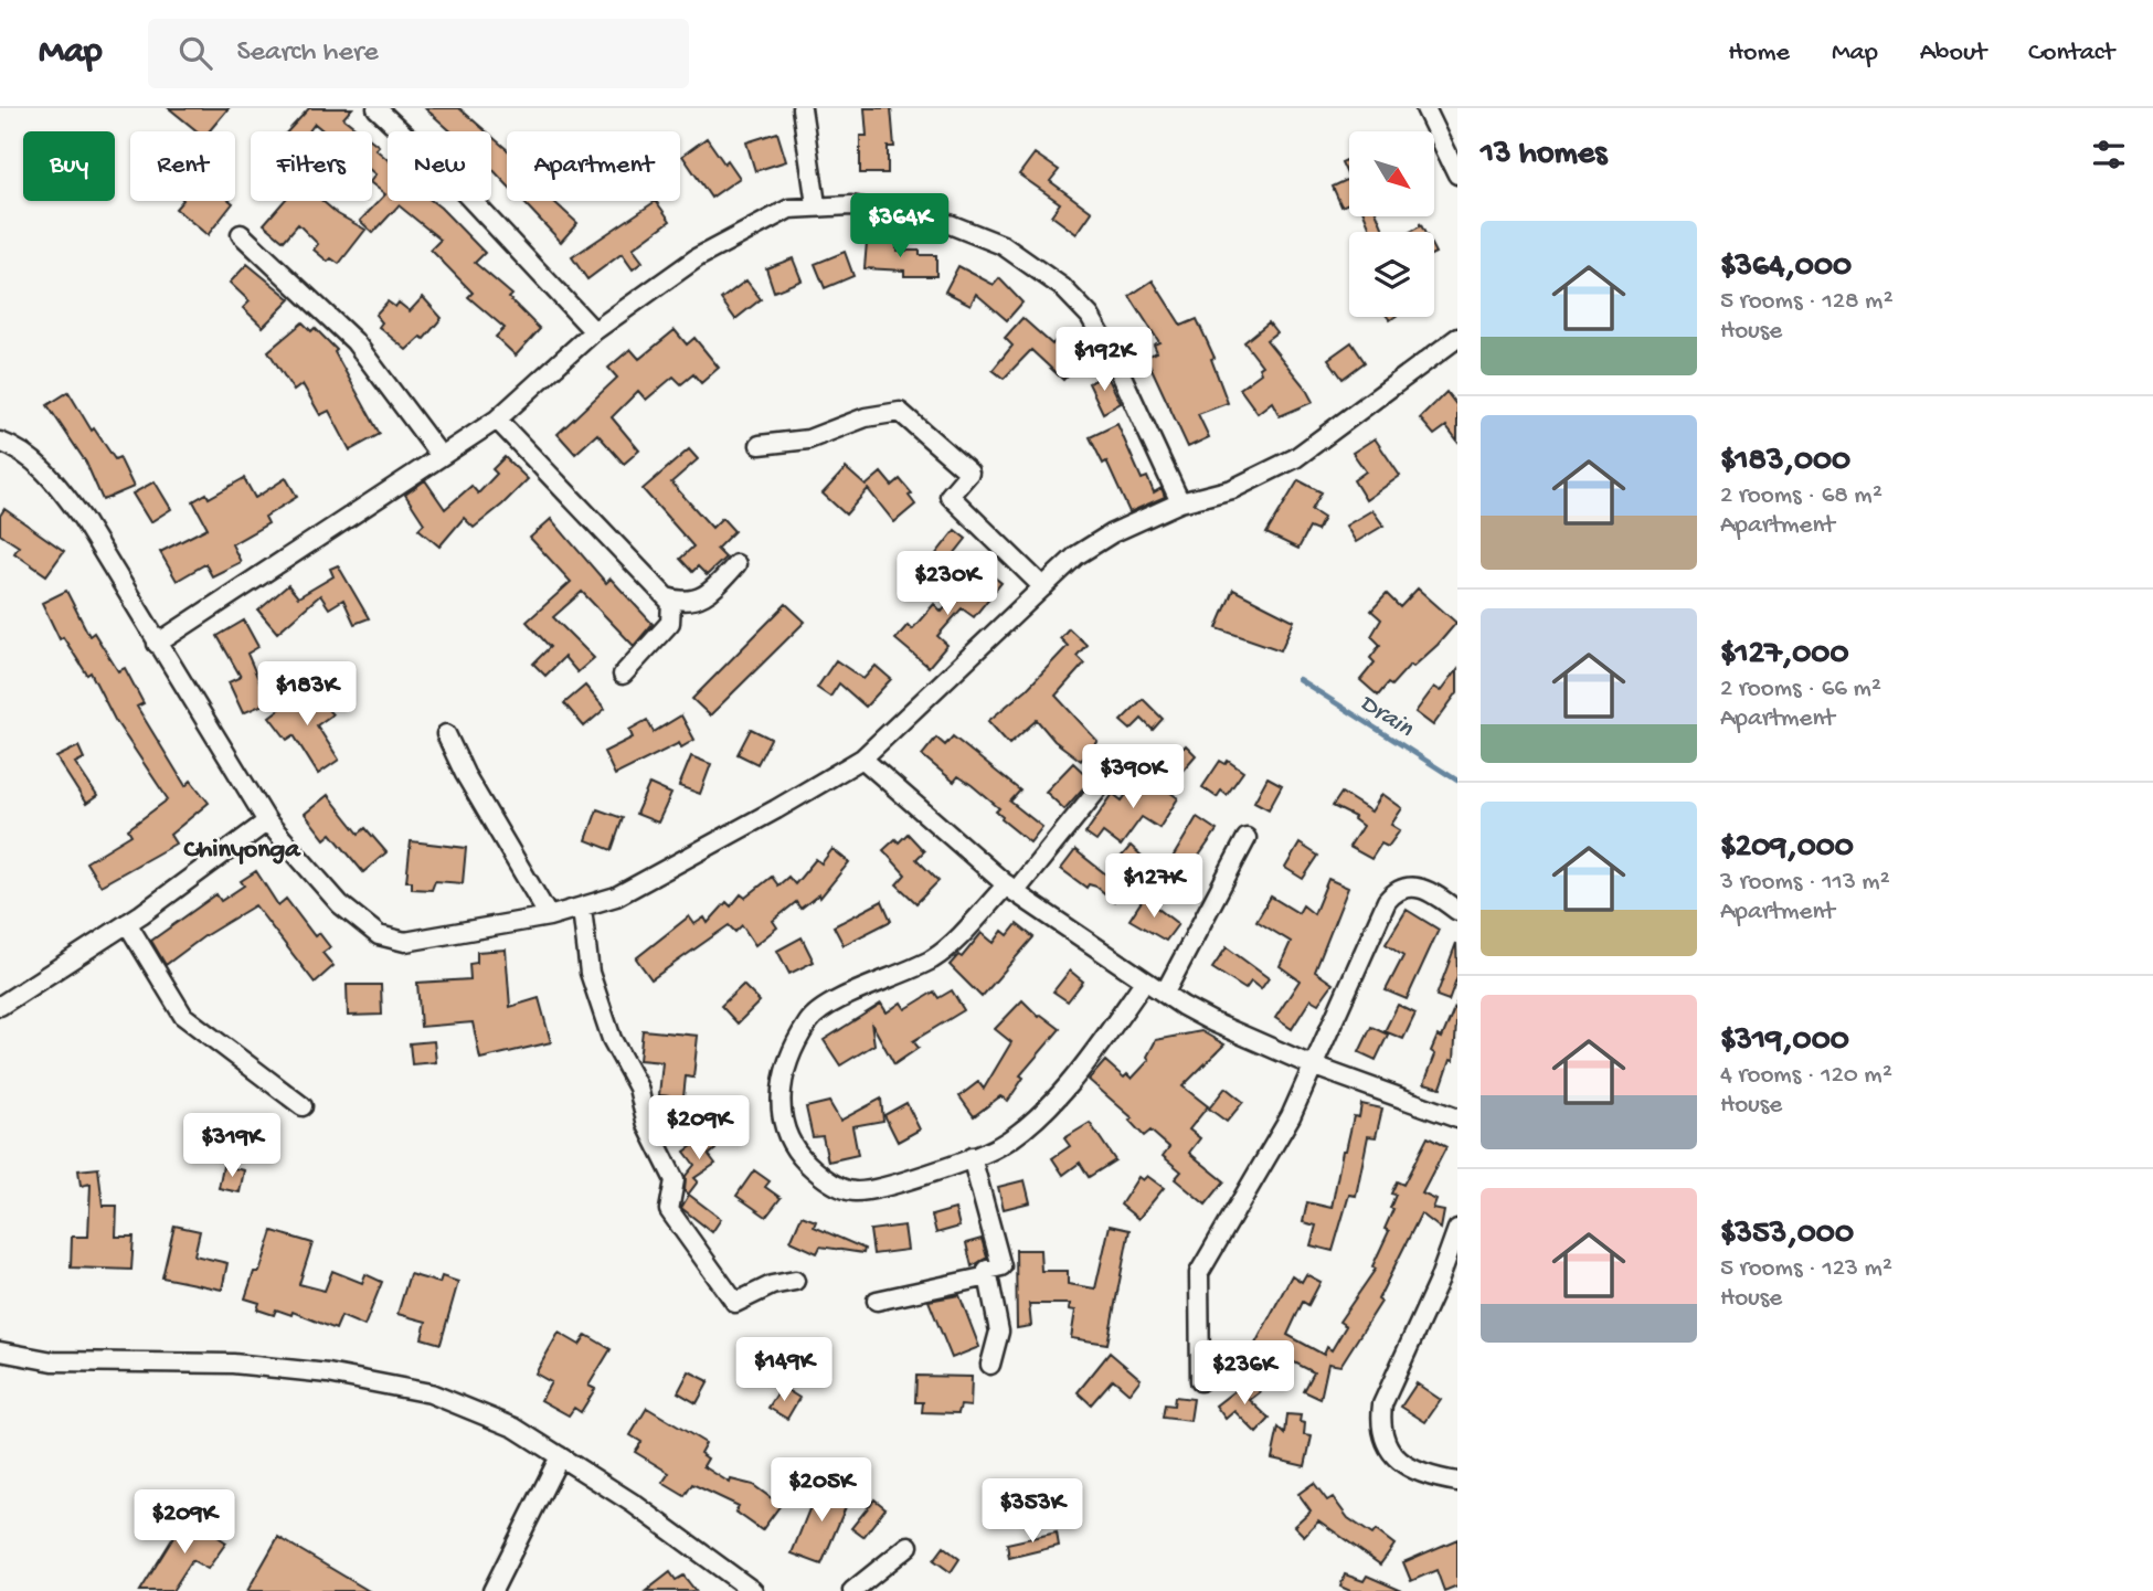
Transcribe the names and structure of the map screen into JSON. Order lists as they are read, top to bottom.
{
  "districts": ["Chinyonga"],
  "water": ["Drain"],
  "north": "bottom right",
  "page": {
    "header": "Map",
    "search": "Search here",
    "nav": [
      "Home",
      "Map",
      "About",
      "Contact"
    ],
    "heading": "13 homes",
    "chip": [
      "Buy",
      "Rent",
      "Filters",
      "New",
      "Apartment"
    ],
    "price": [
      "$364K",
      "$192K",
      "$230K",
      "$183K",
      "$390K",
      "$127K",
      "$209K",
      "$319K",
      "$149K",
      "$236K",
      "$205K",
      "$353K",
      "$209K"
    ],
    "list": [
      {
        "name": "$364,000",
        "note": "5 rooms · 128 m² · House"
      },
      {
        "name": "$183,000",
        "note": "2 rooms · 68 m² · Apartment"
      },
      {
        "name": "$127,000",
        "note": "2 rooms · 66 m² · Apartment"
      },
      {
        "name": "$209,000",
        "note": "3 rooms · 113 m² · Apartment"
      },
      {
        "name": "$319,000",
        "note": "4 rooms · 120 m² · House"
      },
      {
        "name": "$353,000",
        "note": "5 rooms · 123 m² · House"
      }
    ]
  }
}
